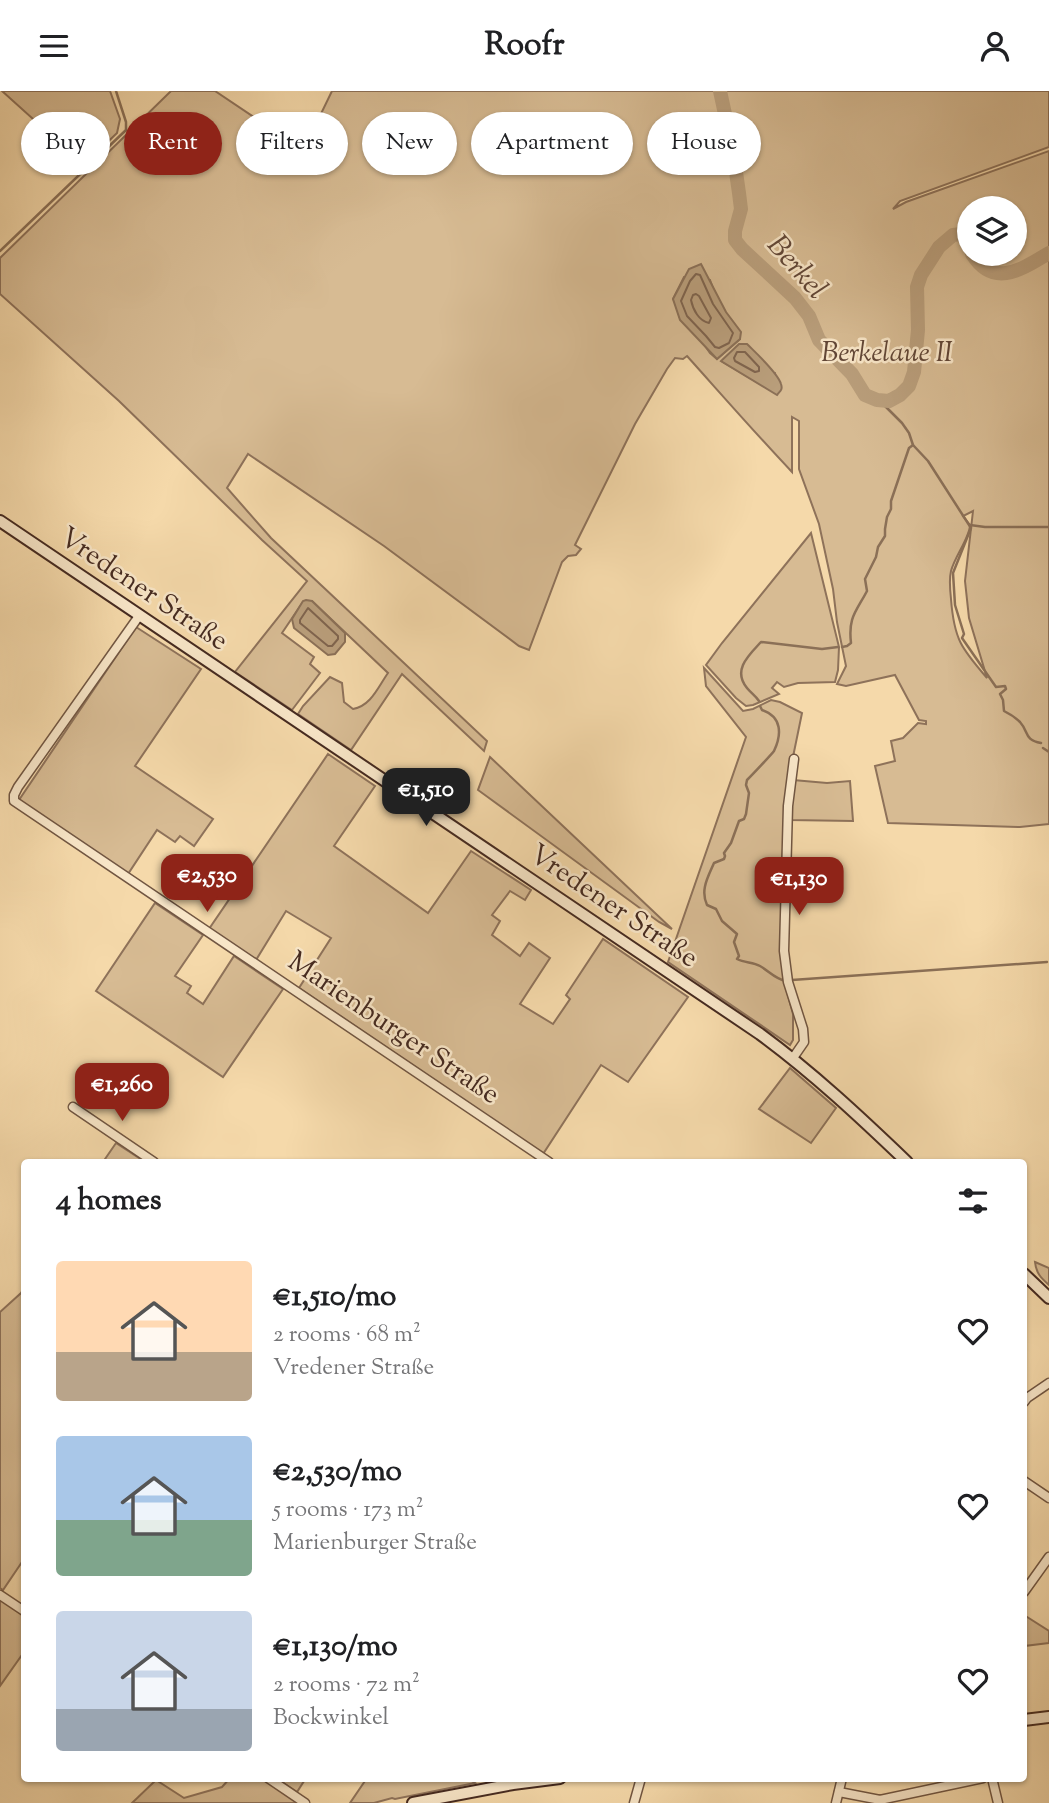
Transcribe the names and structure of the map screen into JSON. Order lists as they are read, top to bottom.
{
  "streets": {
    "street": ["Vredener Straße", "Marienburger Straße"]
  },
  "crossings": [
    ["Vredener Straße", "Marienburger Straße"]
  ],
  "water": ["Berkel"],
  "parks": ["Berkelaue II"],
  "page": {
    "header": "Roofr",
    "chip": [
      "Buy",
      "Rent",
      "Filters",
      "New",
      "Apartment",
      "House"
    ],
    "price": [
      "€1,510",
      "€2,530",
      "€1,130",
      "€1,260"
    ],
    "heading": "4 homes",
    "list": [
      {
        "name": "€1,510/mo",
        "note": "2 rooms · 68 m² · Vredener Straße"
      },
      {
        "name": "€2,530/mo",
        "note": "5 rooms · 173 m² · Marienburger Straße"
      },
      {
        "name": "€1,130/mo",
        "note": "2 rooms · 72 m² · Bockwinkel"
      }
    ]
  }
}
